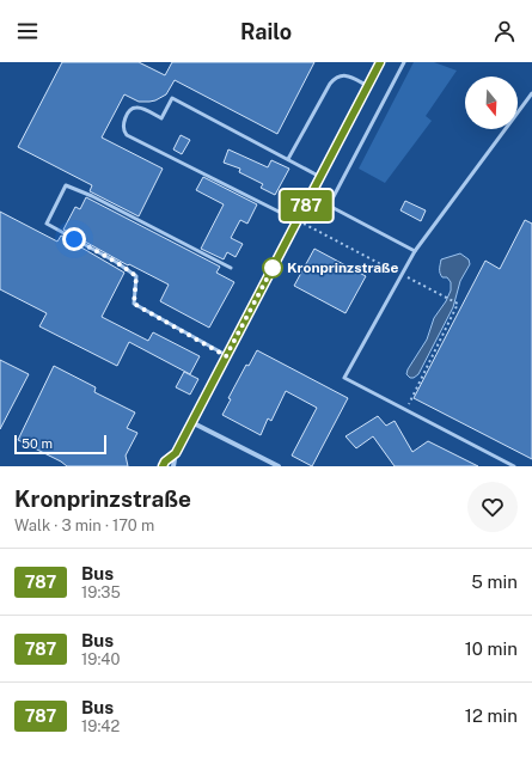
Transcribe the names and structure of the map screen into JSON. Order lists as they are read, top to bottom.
{
  "places": ["Kronprinzstraße"],
  "lines": ["bus line 787"],
  "scale_bar": "50 m",
  "north": "bottom",
  "page": {
    "header": "Railo",
    "on_map": "787",
    "scale": "50 m",
    "heading": ["Kronprinzstraße", "Walk · 3 min · 170 m"],
    "list": [
      {
        "mark": "787",
        "name": "Bus",
        "note": "19:35",
        "value": "5 min"
      },
      {
        "mark": "787",
        "name": "Bus",
        "note": "19:40",
        "value": "10 min"
      },
      {
        "mark": "787",
        "name": "Bus",
        "note": "19:42",
        "value": "12 min"
      }
    ]
  }
}
